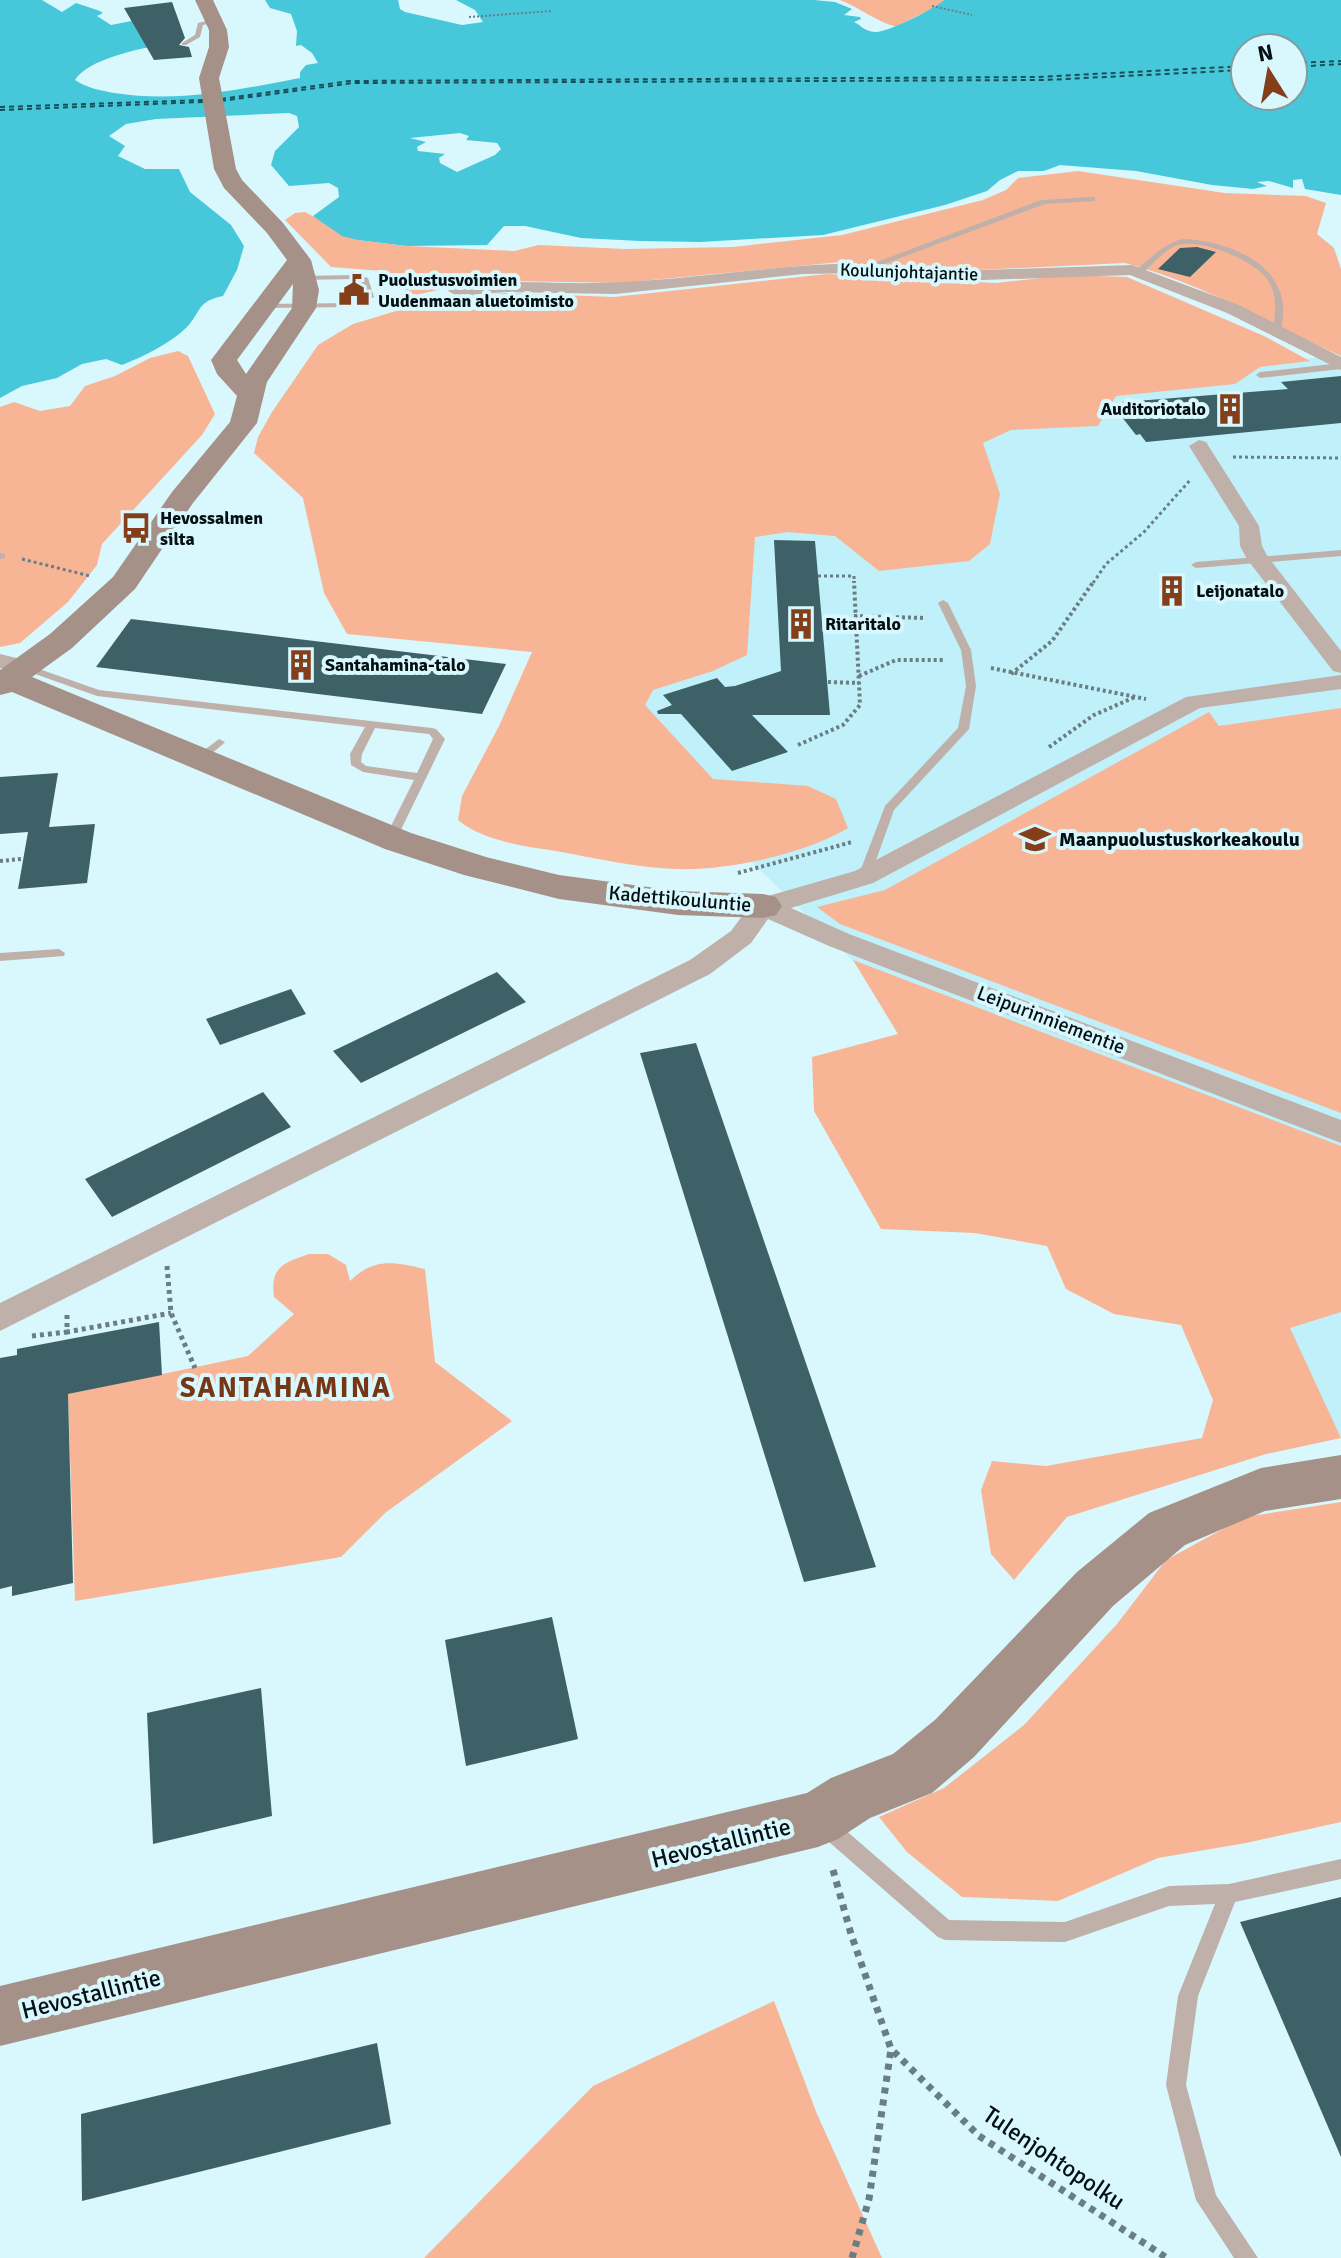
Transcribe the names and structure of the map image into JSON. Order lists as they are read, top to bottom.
{
  "streets": {
    "main road": ["Kadettikouluntie", "Hevostallintie"],
    "street": ["Koulunjohtajantie", "Leipurinniementie"],
    "path": ["Tulenjohtopolku"]
  },
  "crossings": [
    ["Kadettikouluntie", "Leipurinniementie"],
    ["Hevostallintie", "Tulenjohtopolku"]
  ],
  "districts": ["SANTAHAMINA"],
  "places": {
    "public building": ["Puolustusvoimien Uudenmaan aluetoimisto"],
    "building": [
      "Auditoriotalo",
      "Leijonatalo",
      "Ritaritalo",
      "Santahamina-talo"
    ],
    "bus stop": ["Hevossalmen silta"],
    "school or university": ["Maanpuolustuskorkeakoulu"]
  },
  "north": "top"
}
